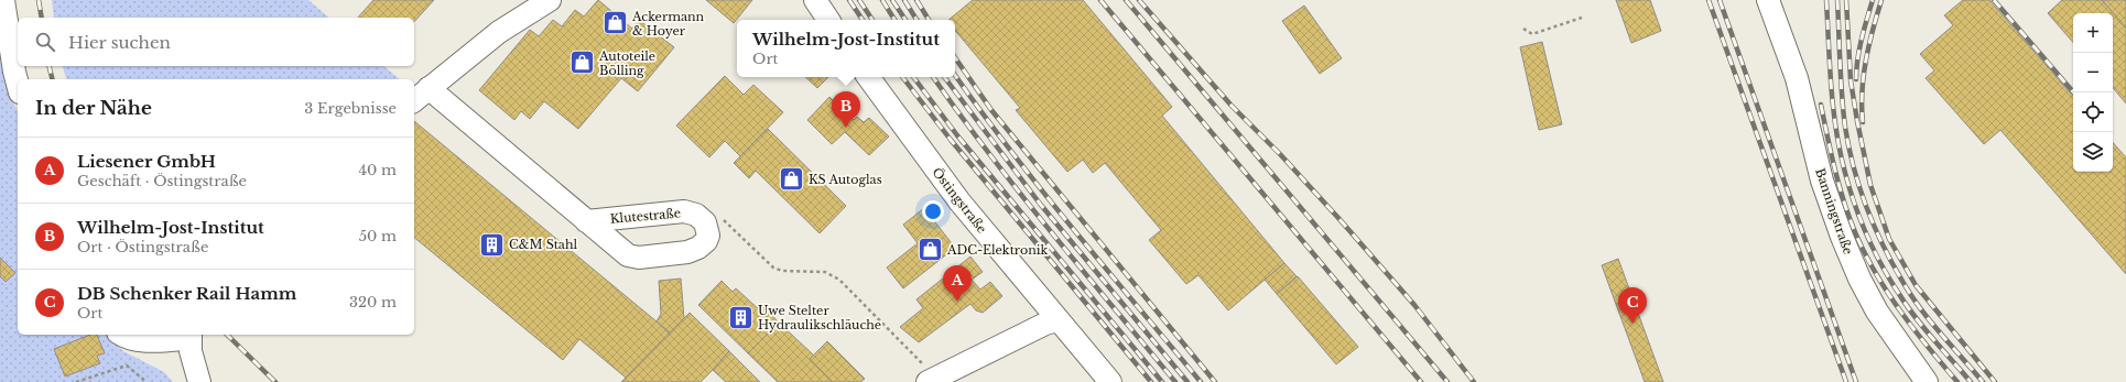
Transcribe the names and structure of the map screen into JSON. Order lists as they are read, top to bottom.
{
  "streets": {
    "street": ["Östingstraße", "Banningstraße", "Klutestraße"]
  },
  "places": {
    "shop": [
      "Ackermann & Hoyer",
      "Autoteile Bölling",
      "KS Autoglas",
      "ADC-Elektronik"
    ],
    "building": ["C&M Stahl", "Uwe Stelter Hydraulikschläuche"]
  },
  "page": {
    "map_buttons": ["+", "−"],
    "search": "Hier suchen",
    "popup": ["Wilhelm-Jost-Institut", "Ort"],
    "heading": ["In der Nähe", "3 Ergebnisse"],
    "pins": ["B", "A", "C"],
    "list": [
      {
        "mark": "A",
        "name": "Liesener GmbH",
        "note": "Geschäft · Östingstraße",
        "value": "40 m"
      },
      {
        "mark": "B",
        "name": "Wilhelm-Jost-Institut",
        "note": "Ort · Östingstraße",
        "value": "50 m"
      },
      {
        "mark": "C",
        "name": "DB Schenker Rail Hamm",
        "note": "Ort",
        "value": "320 m"
      }
    ]
  }
}
